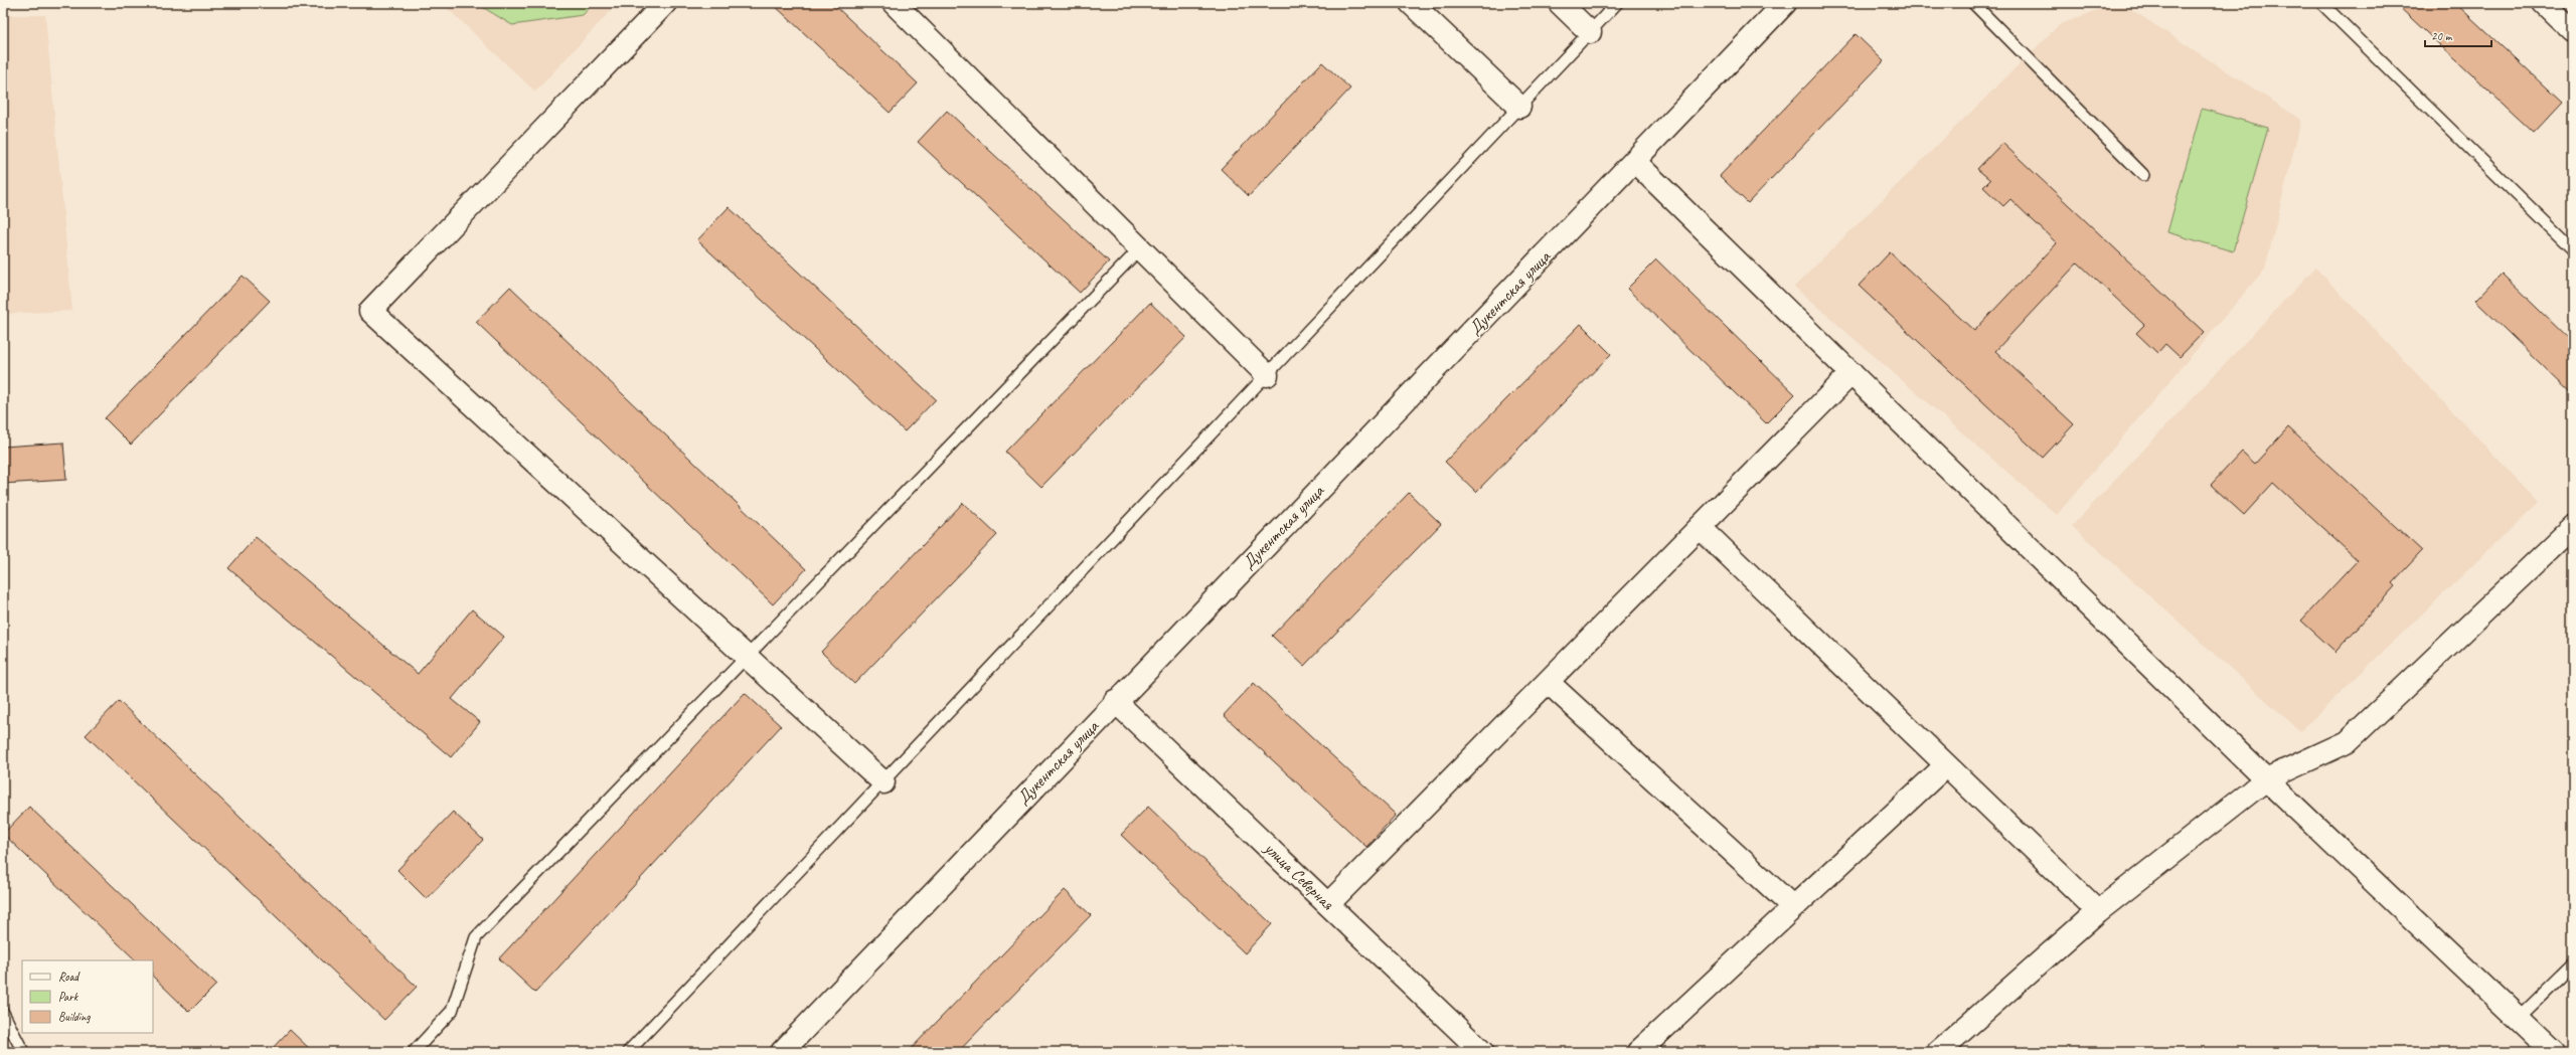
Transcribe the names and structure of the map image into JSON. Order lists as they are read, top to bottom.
{
  "streets": {
    "street": ["Дукентская улица", "улица Северная"]
  },
  "crossings": [
    ["Дукентская улица", "улица Северная"]
  ],
  "legend": ["Road", "Park", "Building"],
  "scale_bar": "20 m"
}
